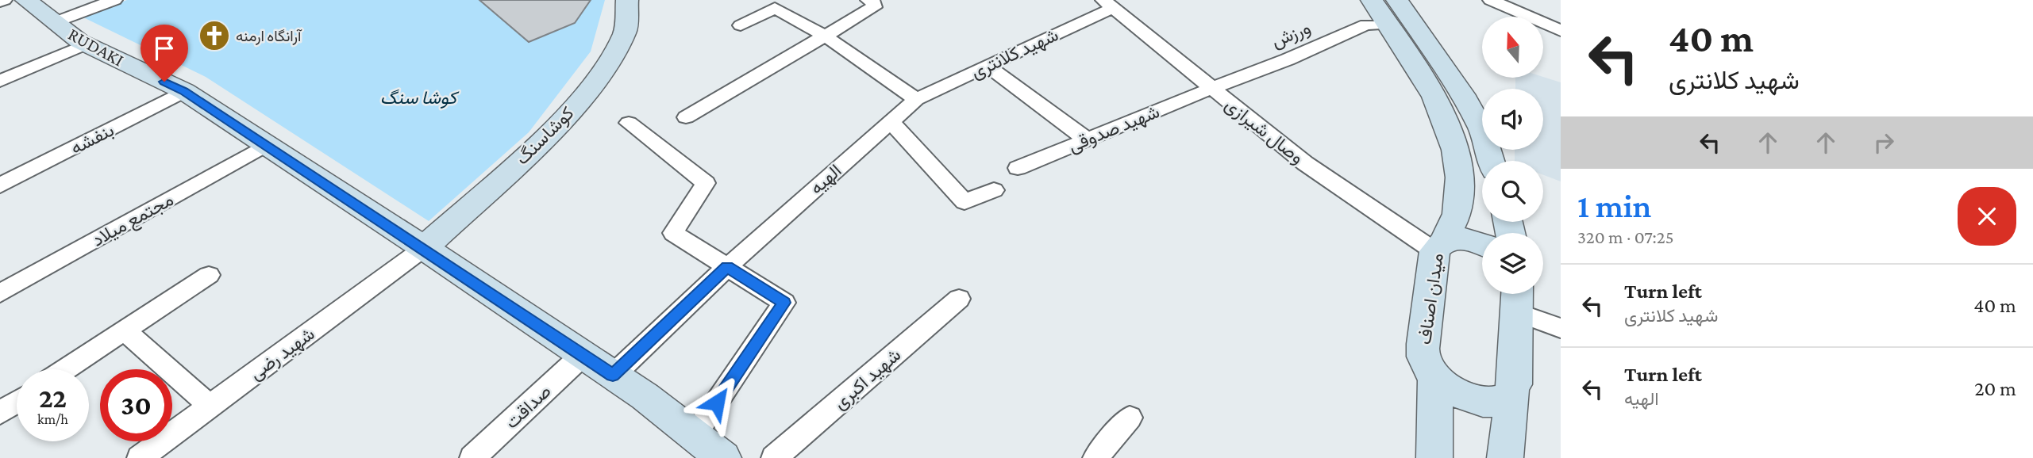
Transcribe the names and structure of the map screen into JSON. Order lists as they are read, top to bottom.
{
  "streets": {
    "main road": ["RUDAKI", "کوشاسنگ", "میدان اصناف"],
    "street": [
      "ورزش",
      "شهید کلانتری",
      "شهید صدوقی",
      "وصال شیرازی",
      "بنفشه",
      "الهیه",
      "مجتمع میلاد",
      "شهید رضی",
      "شهید اکبری",
      "صداقت"
    ]
  },
  "crossings": [
    ["ورزش", "شهید صدوقی"],
    ["ورزش", "وصال شیرازی"],
    ["RUDAKI", "کوشاسنگ"],
    ["RUDAKI", "بنفشه"],
    ["RUDAKI", "الهیه"],
    ["RUDAKI", "مجتمع میلاد"],
    ["RUDAKI", "شهید رضی"],
    ["RUDAKI", "صداقت"],
    ["شهید کلانتری", "وصال شیرازی"],
    ["شهید کلانتری", "الهیه"],
    ["شهید صدوقی", "وصال شیرازی"],
    ["وصال شیرازی", "میدان اصناف"],
    ["کوشاسنگ", "شهید رضی"]
  ],
  "parks": ["کوشا سنگ"],
  "places": {
    "church": ["آرانگاه ارمنه"]
  },
  "north": "top",
  "page": {
    "turn": ["40 m", "شهید کلانتری"],
    "heading": ["1 min", "320 m · 07:25"],
    "list": [
      {
        "name": "Turn left",
        "note": "شهید کلانتری",
        "value": "40 m"
      },
      {
        "name": "Turn left",
        "note": "الهیه",
        "value": "20 m"
      }
    ],
    "speed": "22 km/h",
    "limit": "30"
  }
}
